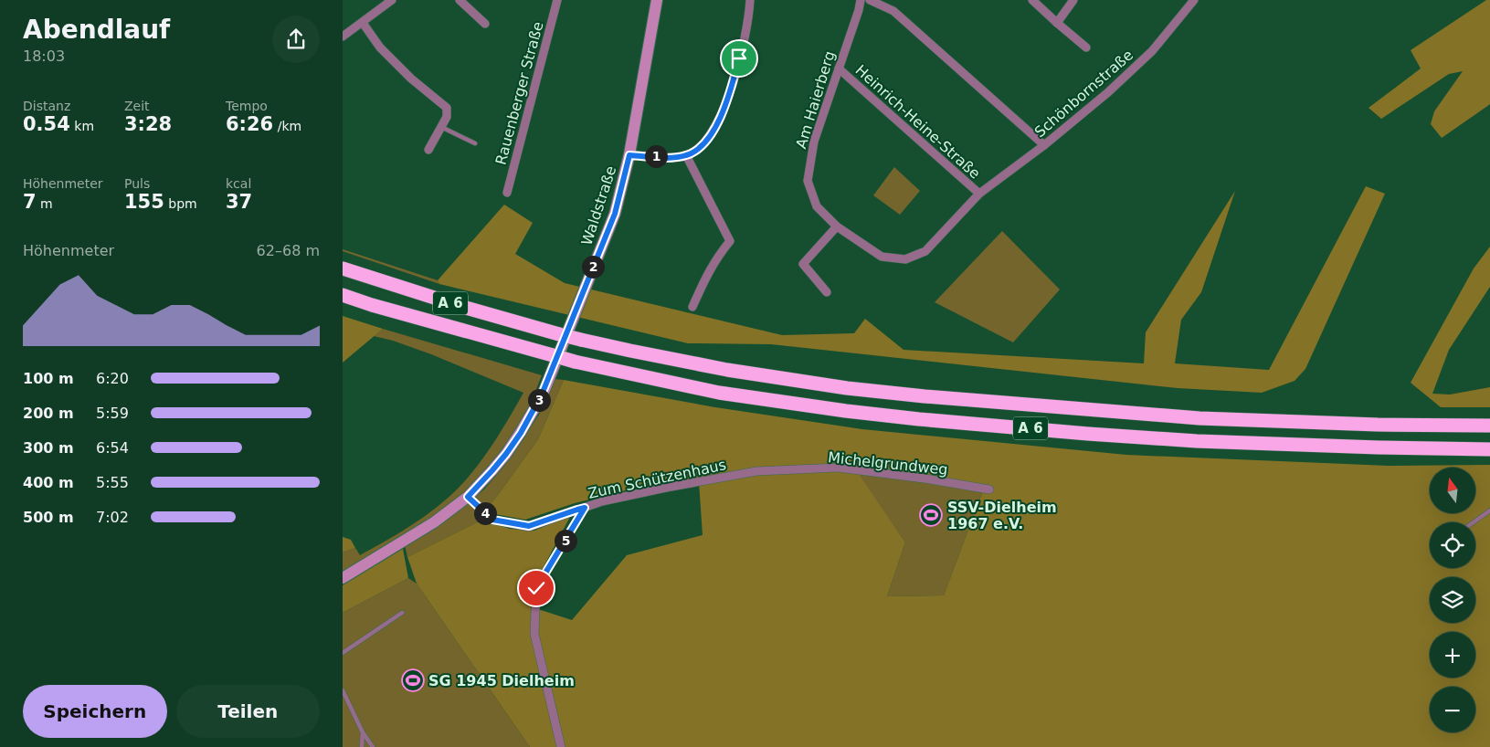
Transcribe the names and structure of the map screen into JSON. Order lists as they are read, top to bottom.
{
  "streets": {
    "highway": ["A 6"],
    "street": [
      "Rauenberger Straße",
      "Schönbornstraße",
      "Am Haierberg",
      "Heinrich-Heine-Straße",
      "Waldstraße",
      "Michelgrundweg",
      "Zum Schützenhaus"
    ]
  },
  "crossings": [
    ["Schönbornstraße", "Am Haierberg"],
    ["Schönbornstraße", "Heinrich-Heine-Straße"],
    ["Am Haierberg", "Heinrich-Heine-Straße"],
    ["Waldstraße", "Zum Schützenhaus"],
    ["Michelgrundweg", "Zum Schützenhaus"]
  ],
  "places": {
    "sports": ["SSV-Dielheim 1967 e.V.", "SG 1945 Dielheim"]
  },
  "north": "top",
  "page": {
    "heading": ["Abendlauf", "18:03"],
    "stats": [
      ["Distanz", "0.54 km"],
      ["Zeit", "3:28"],
      ["Tempo", "6:26 /km"],
      ["Höhenmeter", "7 m"],
      ["Puls", "155 bpm"],
      ["kcal", "37"]
    ],
    "pins": [
      "1",
      "2",
      "3",
      "4",
      "5"
    ],
    "chart": ["Höhenmeter", "62–68 m"],
    "list": [
      {
        "name": "100 m",
        "note": "6:20"
      },
      {
        "name": "200 m",
        "note": "5:59"
      },
      {
        "name": "300 m",
        "note": "6:54"
      },
      {
        "name": "400 m",
        "note": "5:55"
      },
      {
        "name": "500 m",
        "note": "7:02"
      }
    ],
    "map_buttons": ["+", "−"],
    "buttons": ["Speichern", "Teilen"]
  }
}
